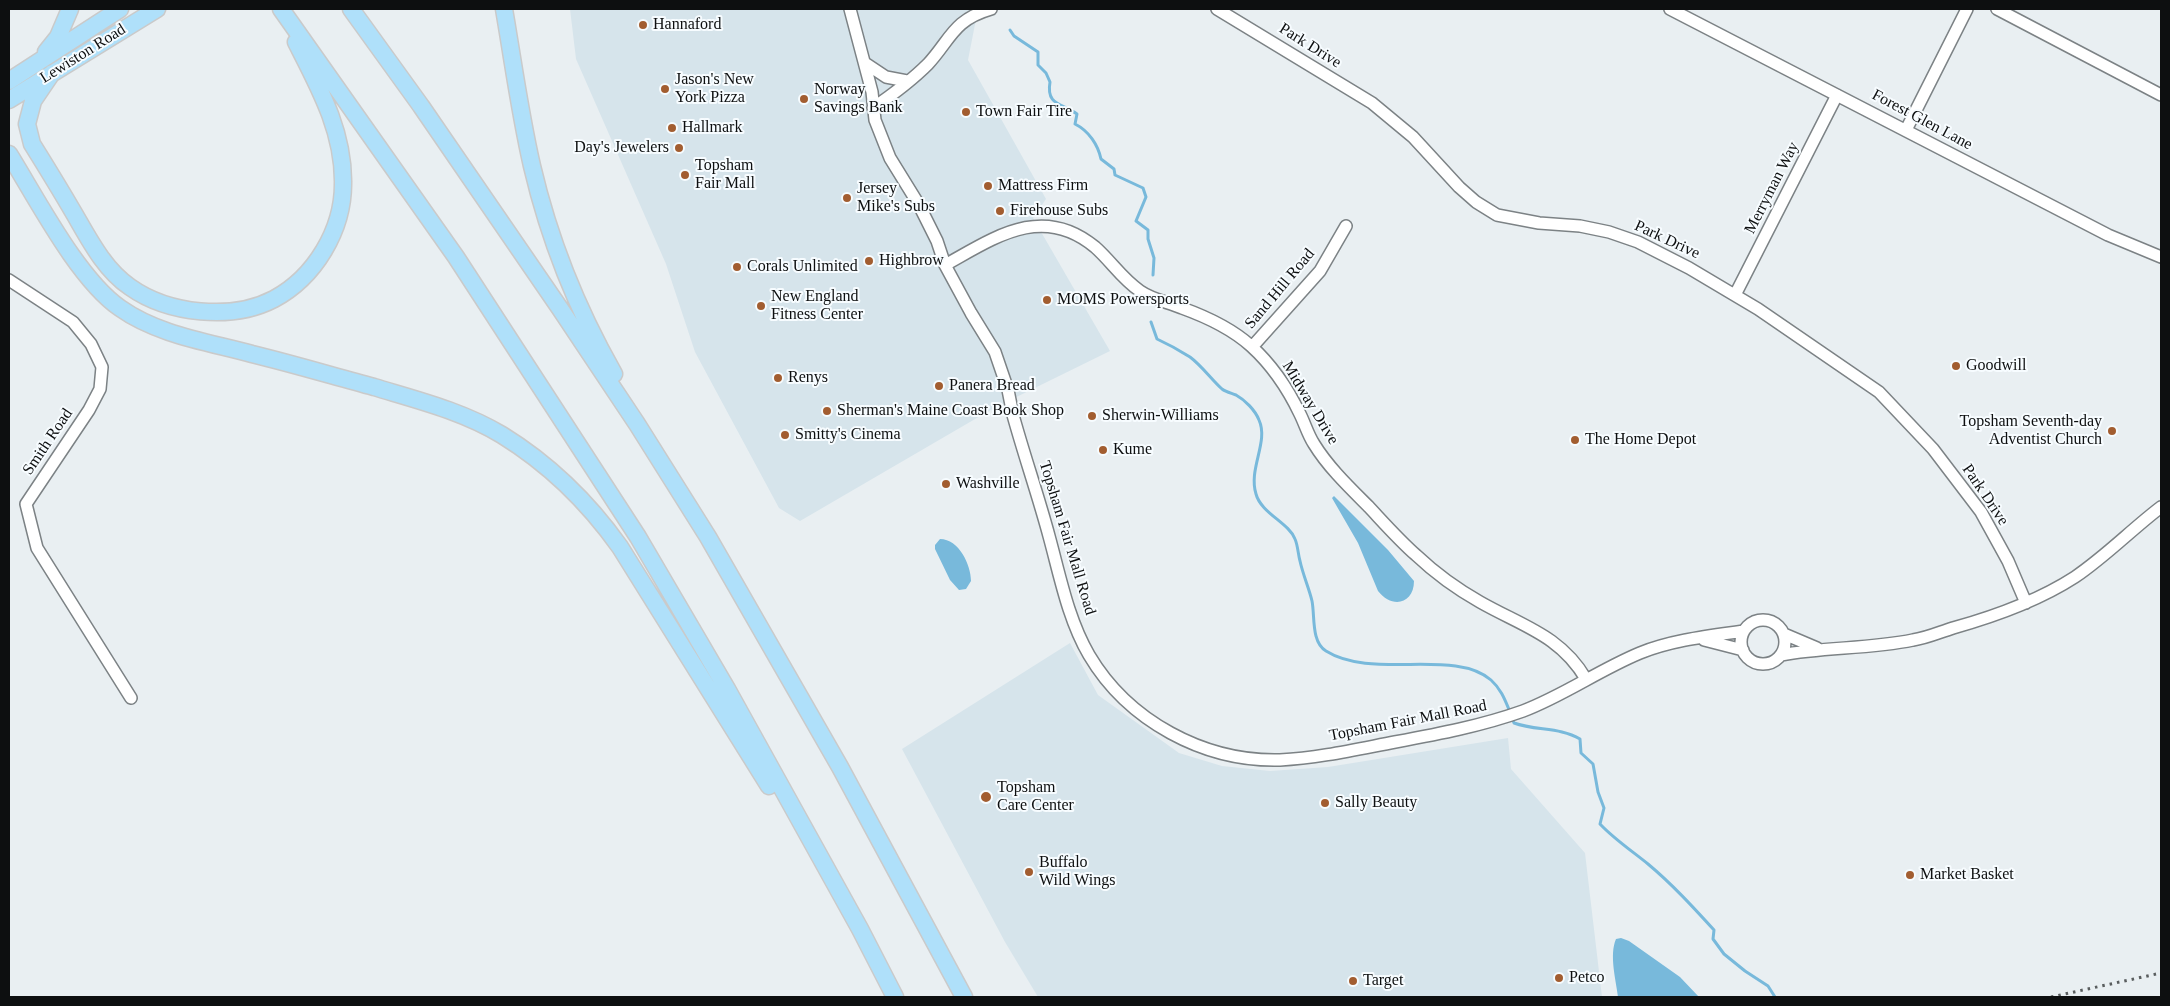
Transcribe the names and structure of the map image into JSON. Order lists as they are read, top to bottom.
{
  "streets": {
    "highway": ["Lewiston Road"],
    "street": [
      "Park Drive",
      "Forest Glen Lane",
      "Merryman Way",
      "Sand Hill Road",
      "Midway Drive",
      "Smith Road",
      "Topsham Fair Mall Road"
    ]
  },
  "crossings": [
    ["Park Drive", "Merryman Way"],
    ["Forest Glen Lane", "Merryman Way"],
    ["Sand Hill Road", "Midway Drive"],
    ["Midway Drive", "Topsham Fair Mall Road"]
  ],
  "places": [
    "Hannaford",
    "Jason's New York Pizza",
    "Norway Savings Bank",
    "Town Fair Tire",
    "Hallmark",
    "Day's Jewelers",
    "Topsham Fair Mall",
    "Mattress Firm",
    "Jersey Mike's Subs",
    "Firehouse Subs",
    "Highbrow",
    "Corals Unlimited",
    "MOMS Powersports",
    "New England Fitness Center",
    "Goodwill",
    "Renys",
    "Panera Bread",
    "Sherman's Maine Coast Book Shop",
    "Sherwin-Williams",
    "Topsham Seventh-day Adventist Church",
    "Smitty's Cinema",
    "The Home Depot",
    "Kume",
    "Washville",
    "Topsham Care Center",
    "Sally Beauty",
    "Buffalo Wild Wings",
    "Market Basket",
    "Petco",
    "Target"
  ]
}
